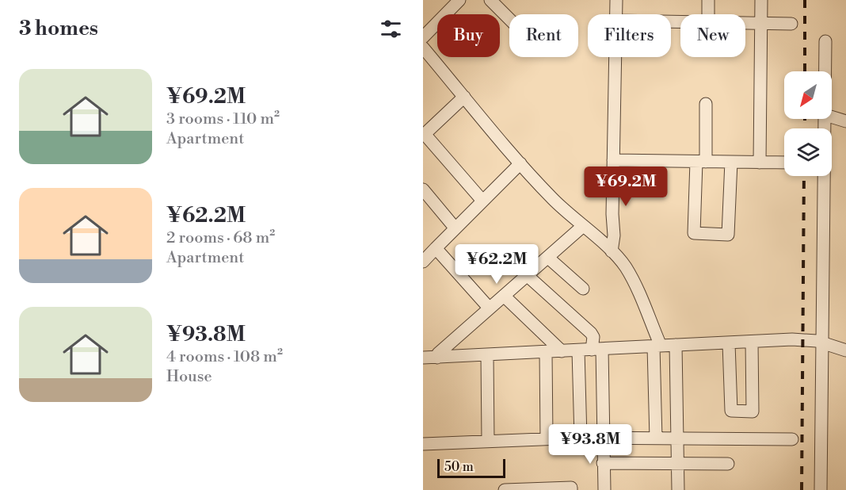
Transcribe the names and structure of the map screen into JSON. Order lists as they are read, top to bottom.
{
  "scale_bar": "50 m",
  "north": "bottom left",
  "page": {
    "heading": "3 homes",
    "chip": [
      "Buy",
      "Rent",
      "Filters",
      "New"
    ],
    "list": [
      {
        "name": "¥69.2M",
        "note": "3 rooms · 110 m² · Apartment"
      },
      {
        "name": "¥62.2M",
        "note": "2 rooms · 68 m² · Apartment"
      },
      {
        "name": "¥93.8M",
        "note": "4 rooms · 108 m² · House"
      }
    ],
    "price": ["¥69.2M", "¥62.2M", "¥93.8M"],
    "scale": "50 m"
  }
}
